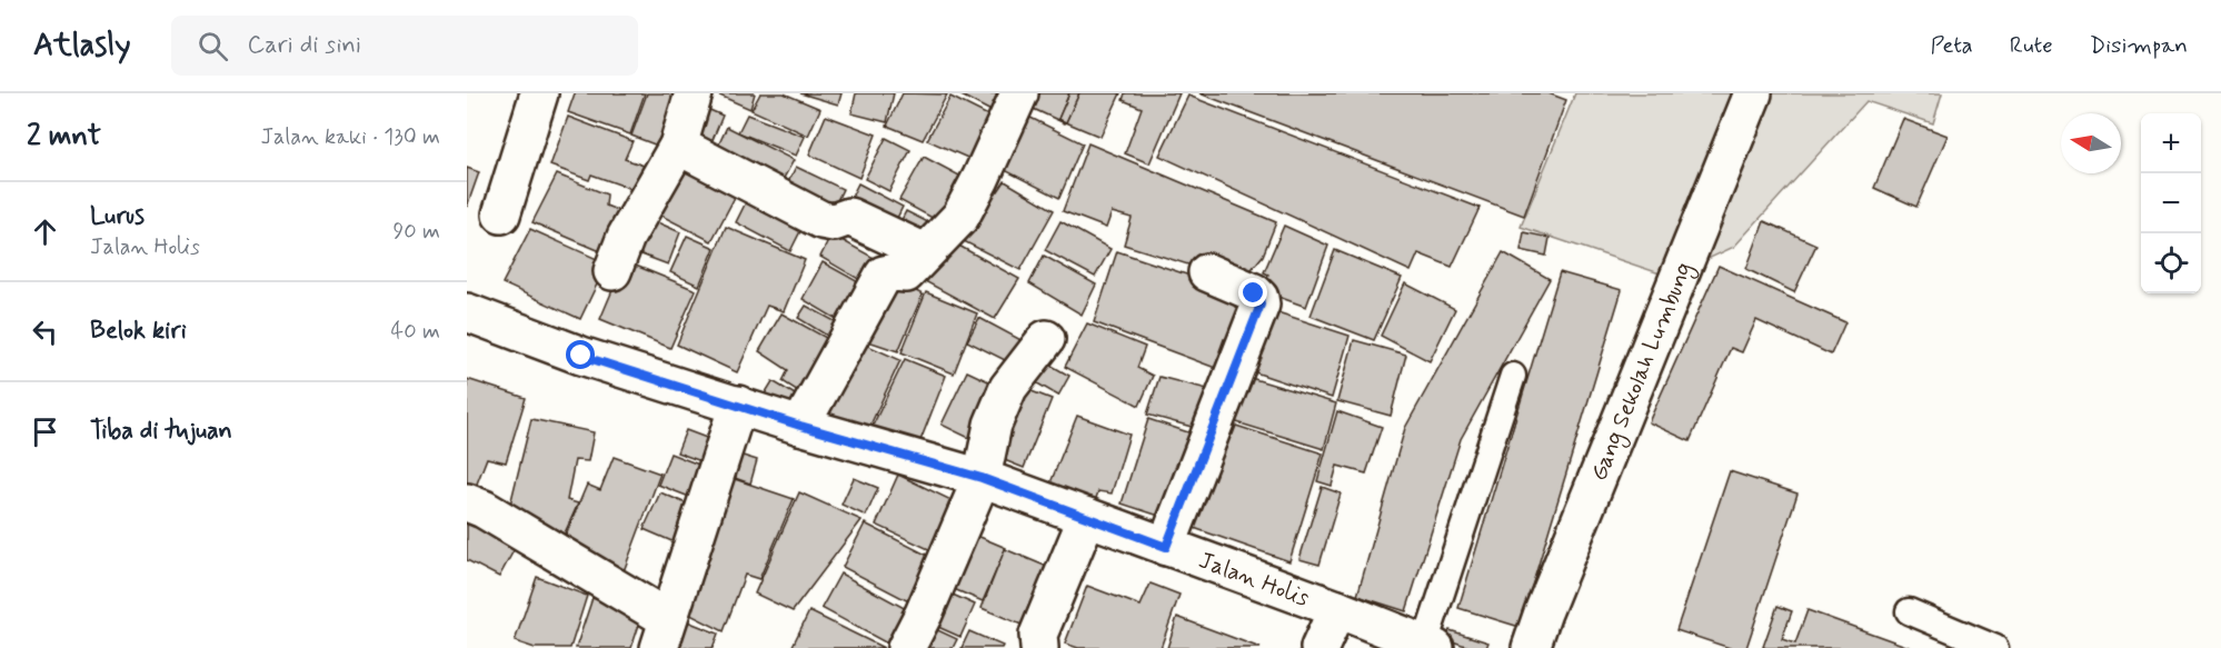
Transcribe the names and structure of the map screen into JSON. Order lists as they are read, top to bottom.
{
  "streets": {
    "street": ["Gang Sekolah Lumbung", "Jalan Holis"]
  },
  "north": "left",
  "page": {
    "header": "Atlasly",
    "search": "Cari di sini",
    "nav": ["Peta", "Rute", "Disimpan"],
    "heading": ["2 mnt", "Jalan kaki · 130 m"],
    "map_buttons": ["+", "−"],
    "list": [
      ["Lurus", "Jalan Holis", "90 m"],
      ["Belok kiri", "40 m"],
      "Tiba di tujuan"
    ]
  }
}
